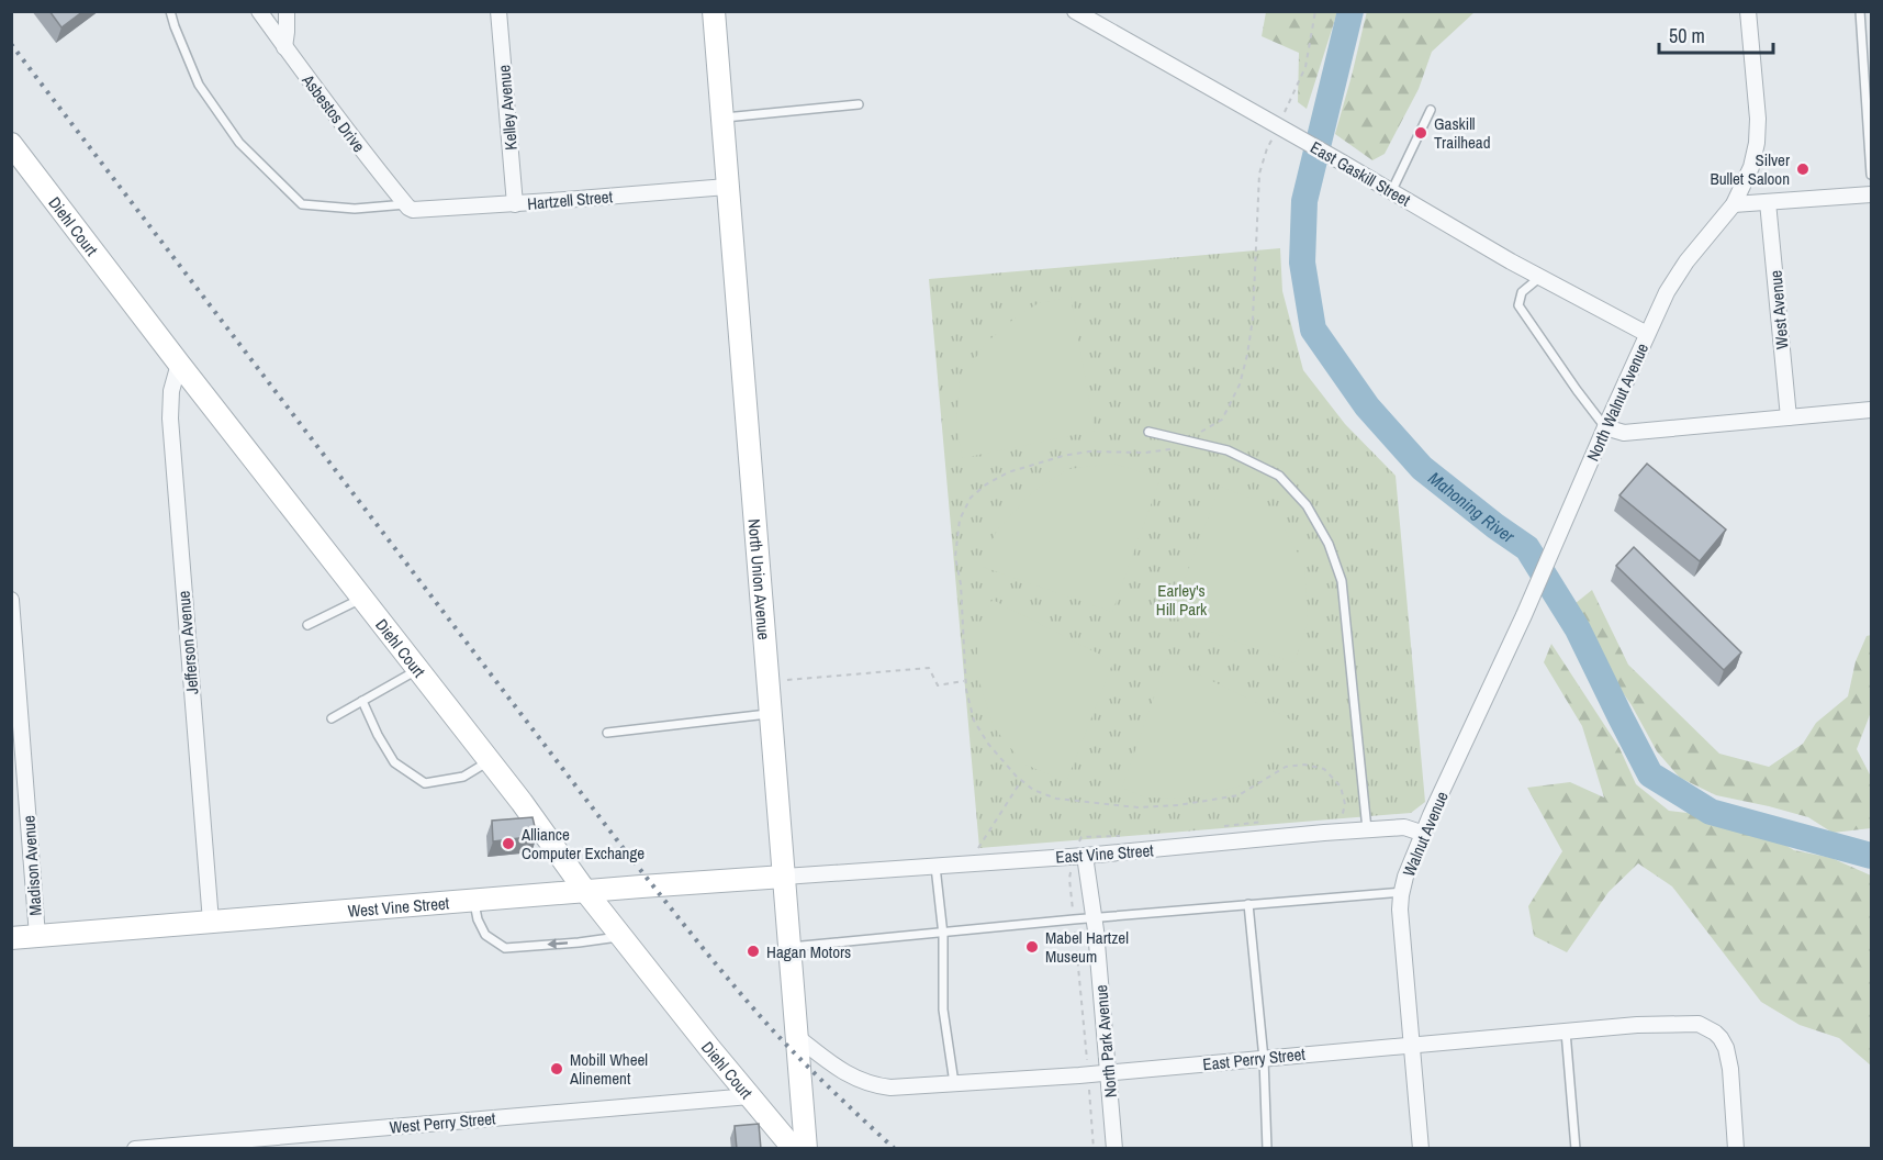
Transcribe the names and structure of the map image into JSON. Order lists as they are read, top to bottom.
{
  "streets": {
    "main road": ["Diehl Court", "North Union Avenue", "West Vine Street"],
    "street": [
      "Kelley Avenue",
      "Asbestos Drive",
      "East Gaskill Street",
      "Hartzell Street",
      "West Avenue",
      "North Walnut Avenue",
      "Jefferson Avenue",
      "Walnut Avenue",
      "East Vine Street",
      "Madison Avenue",
      "North Park Avenue",
      "East Perry Street",
      "West Perry Street"
    ]
  },
  "crossings": [
    ["Kelley Avenue", "Hartzell Street"],
    ["Asbestos Drive", "Hartzell Street"],
    ["East Gaskill Street", "North Walnut Avenue"],
    ["Hartzell Street", "North Union Avenue"],
    ["Diehl Court", "Jefferson Avenue"],
    ["Diehl Court", "West Vine Street"],
    ["Diehl Court", "West Perry Street"],
    ["North Walnut Avenue", "Walnut Avenue"],
    ["North Union Avenue", "East Vine Street"],
    ["North Union Avenue", "West Vine Street"],
    ["North Union Avenue", "East Perry Street"],
    ["Jefferson Avenue", "West Vine Street"],
    ["Walnut Avenue", "East Vine Street"],
    ["Walnut Avenue", "East Perry Street"],
    ["East Vine Street", "West Vine Street"],
    ["East Vine Street", "North Park Avenue"],
    ["Madison Avenue", "West Vine Street"],
    ["North Park Avenue", "East Perry Street"]
  ],
  "water": ["Mahoning River"],
  "parks": ["Earley's Hill Park"],
  "places": [
    "Gaskill Trailhead",
    "Silver Bullet Saloon",
    "Alliance Computer Exchange",
    "Mabel Hartzel Museum",
    "Hagan Motors",
    "Mobill Wheel Alinement"
  ],
  "scale_bar": "50 m"
}
